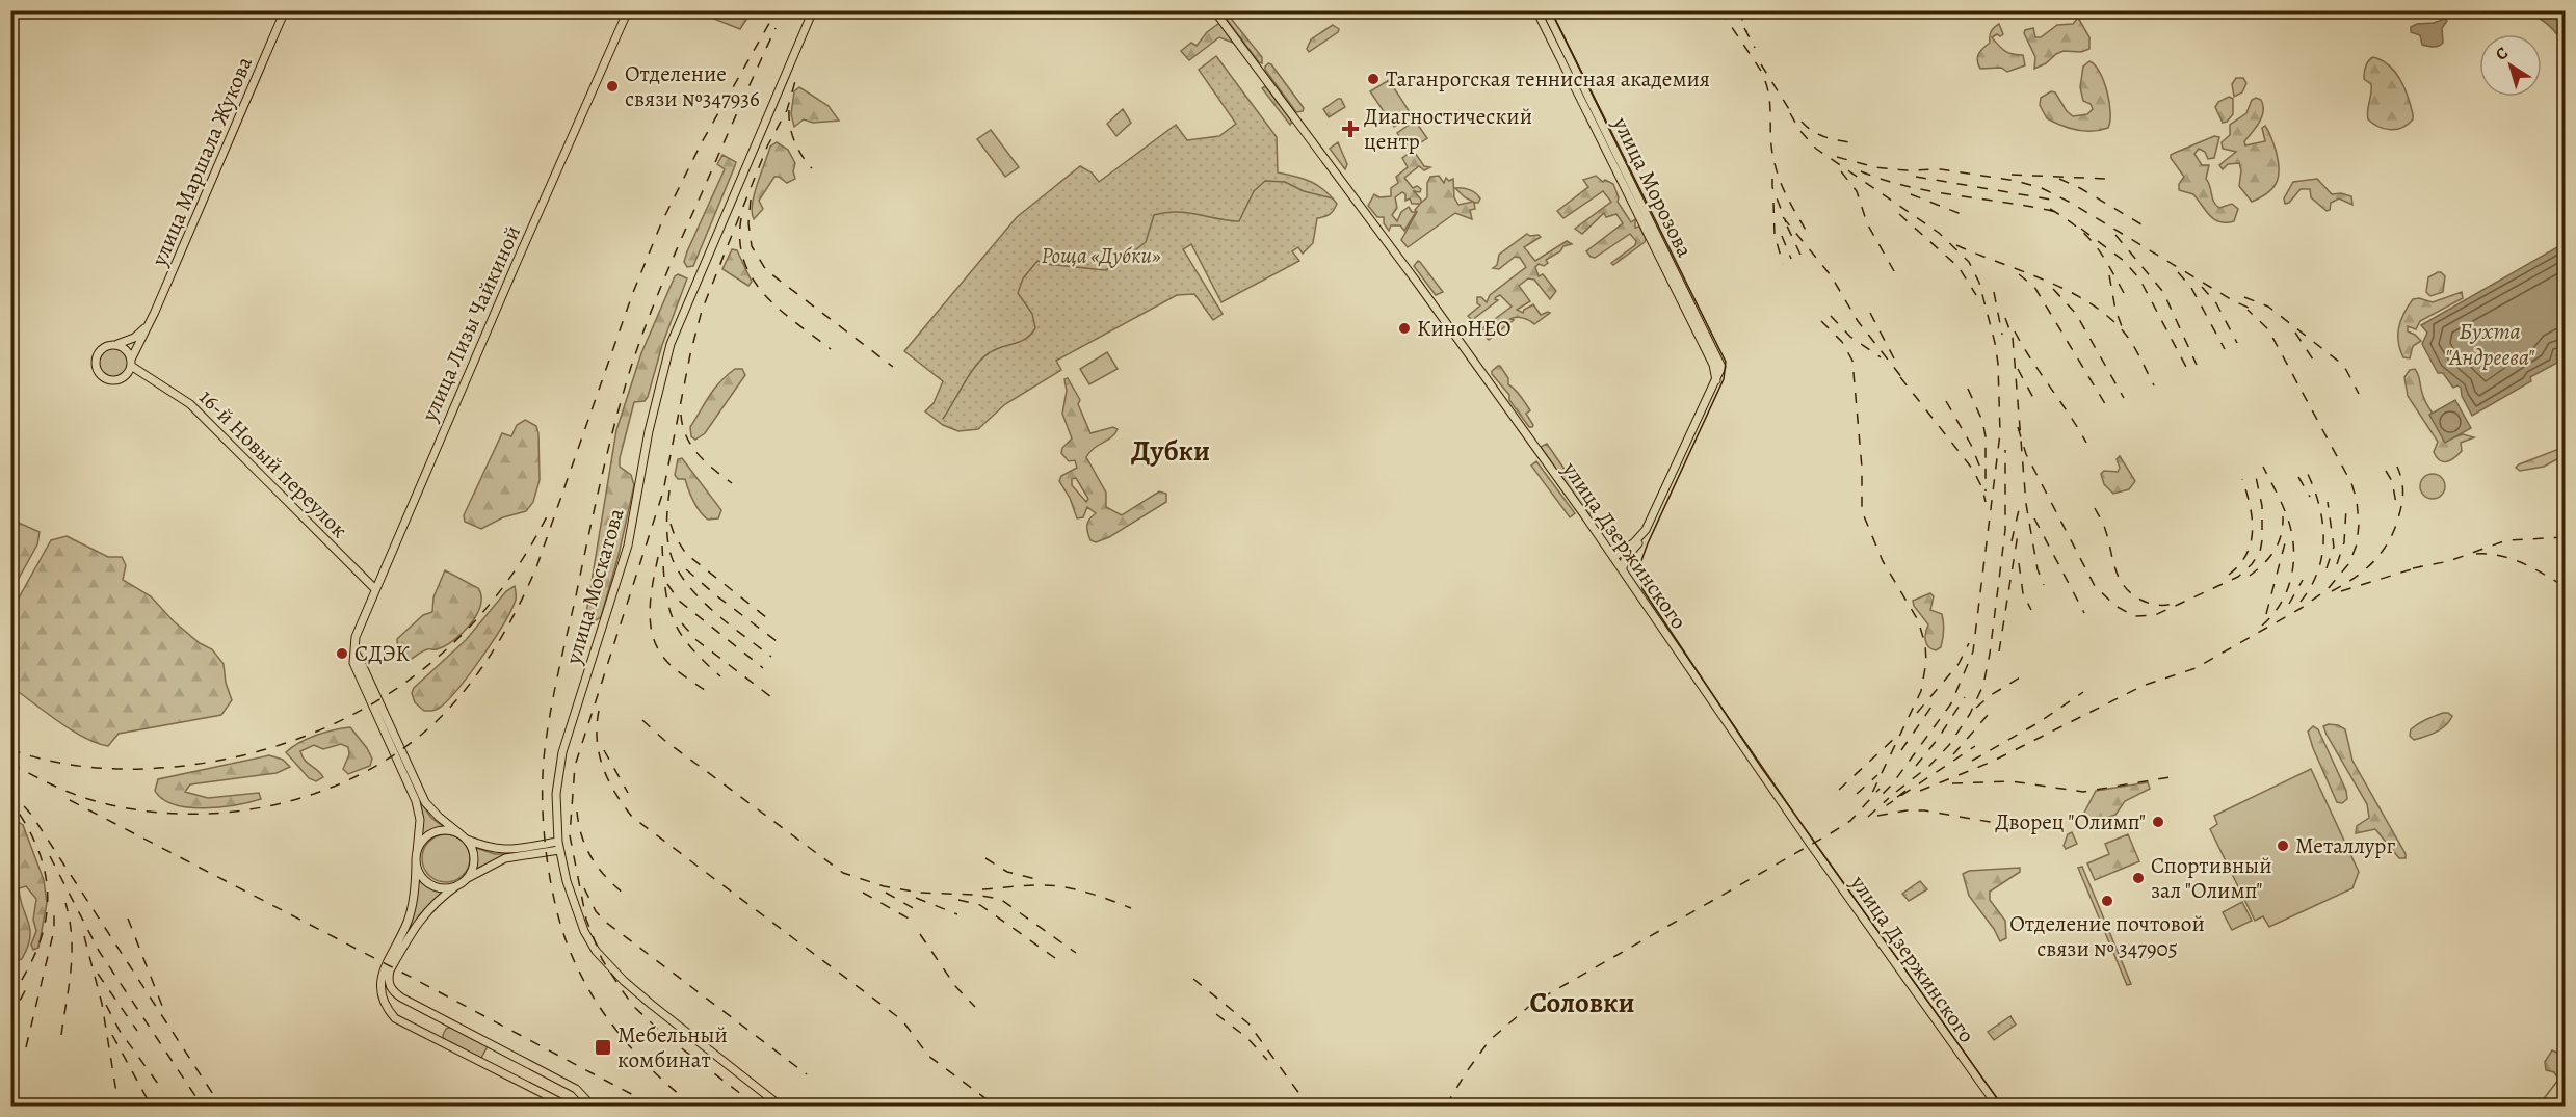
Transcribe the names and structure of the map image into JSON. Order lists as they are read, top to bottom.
{
  "streets": {
    "main road": [
      "улица Маршала Жукова",
      "улица Морозова",
      "улица Лизы Чайкиной",
      "16-й Новый переулок",
      "улица Дзержинского",
      "улица Москатова"
    ]
  },
  "crossings": [
    ["улица Маршала Жукова", "16-й Новый переулок"],
    ["улица Морозова", "улица Дзержинского"],
    ["улица Лизы Чайкиной", "16-й Новый переулок"]
  ],
  "districts": ["Дубки", "Соловки"],
  "water": ["Бухта \"Андреева\""],
  "parks": ["Роща «Дубки»"],
  "places": {
    "other": [
      "Таганрогская теннисная академия",
      "Отделение связи №347936",
      "КиноНЕО",
      "СДЭК",
      "Дворец \"Олимп\"",
      "Металлург",
      "Спортивный зал \"Олимп\"",
      "Отделение почтовой связи № 347905"
    ],
    "health": ["Диагностический центр"],
    "transit": ["Мебельный комбинат"]
  },
  "north": "top left"
}
